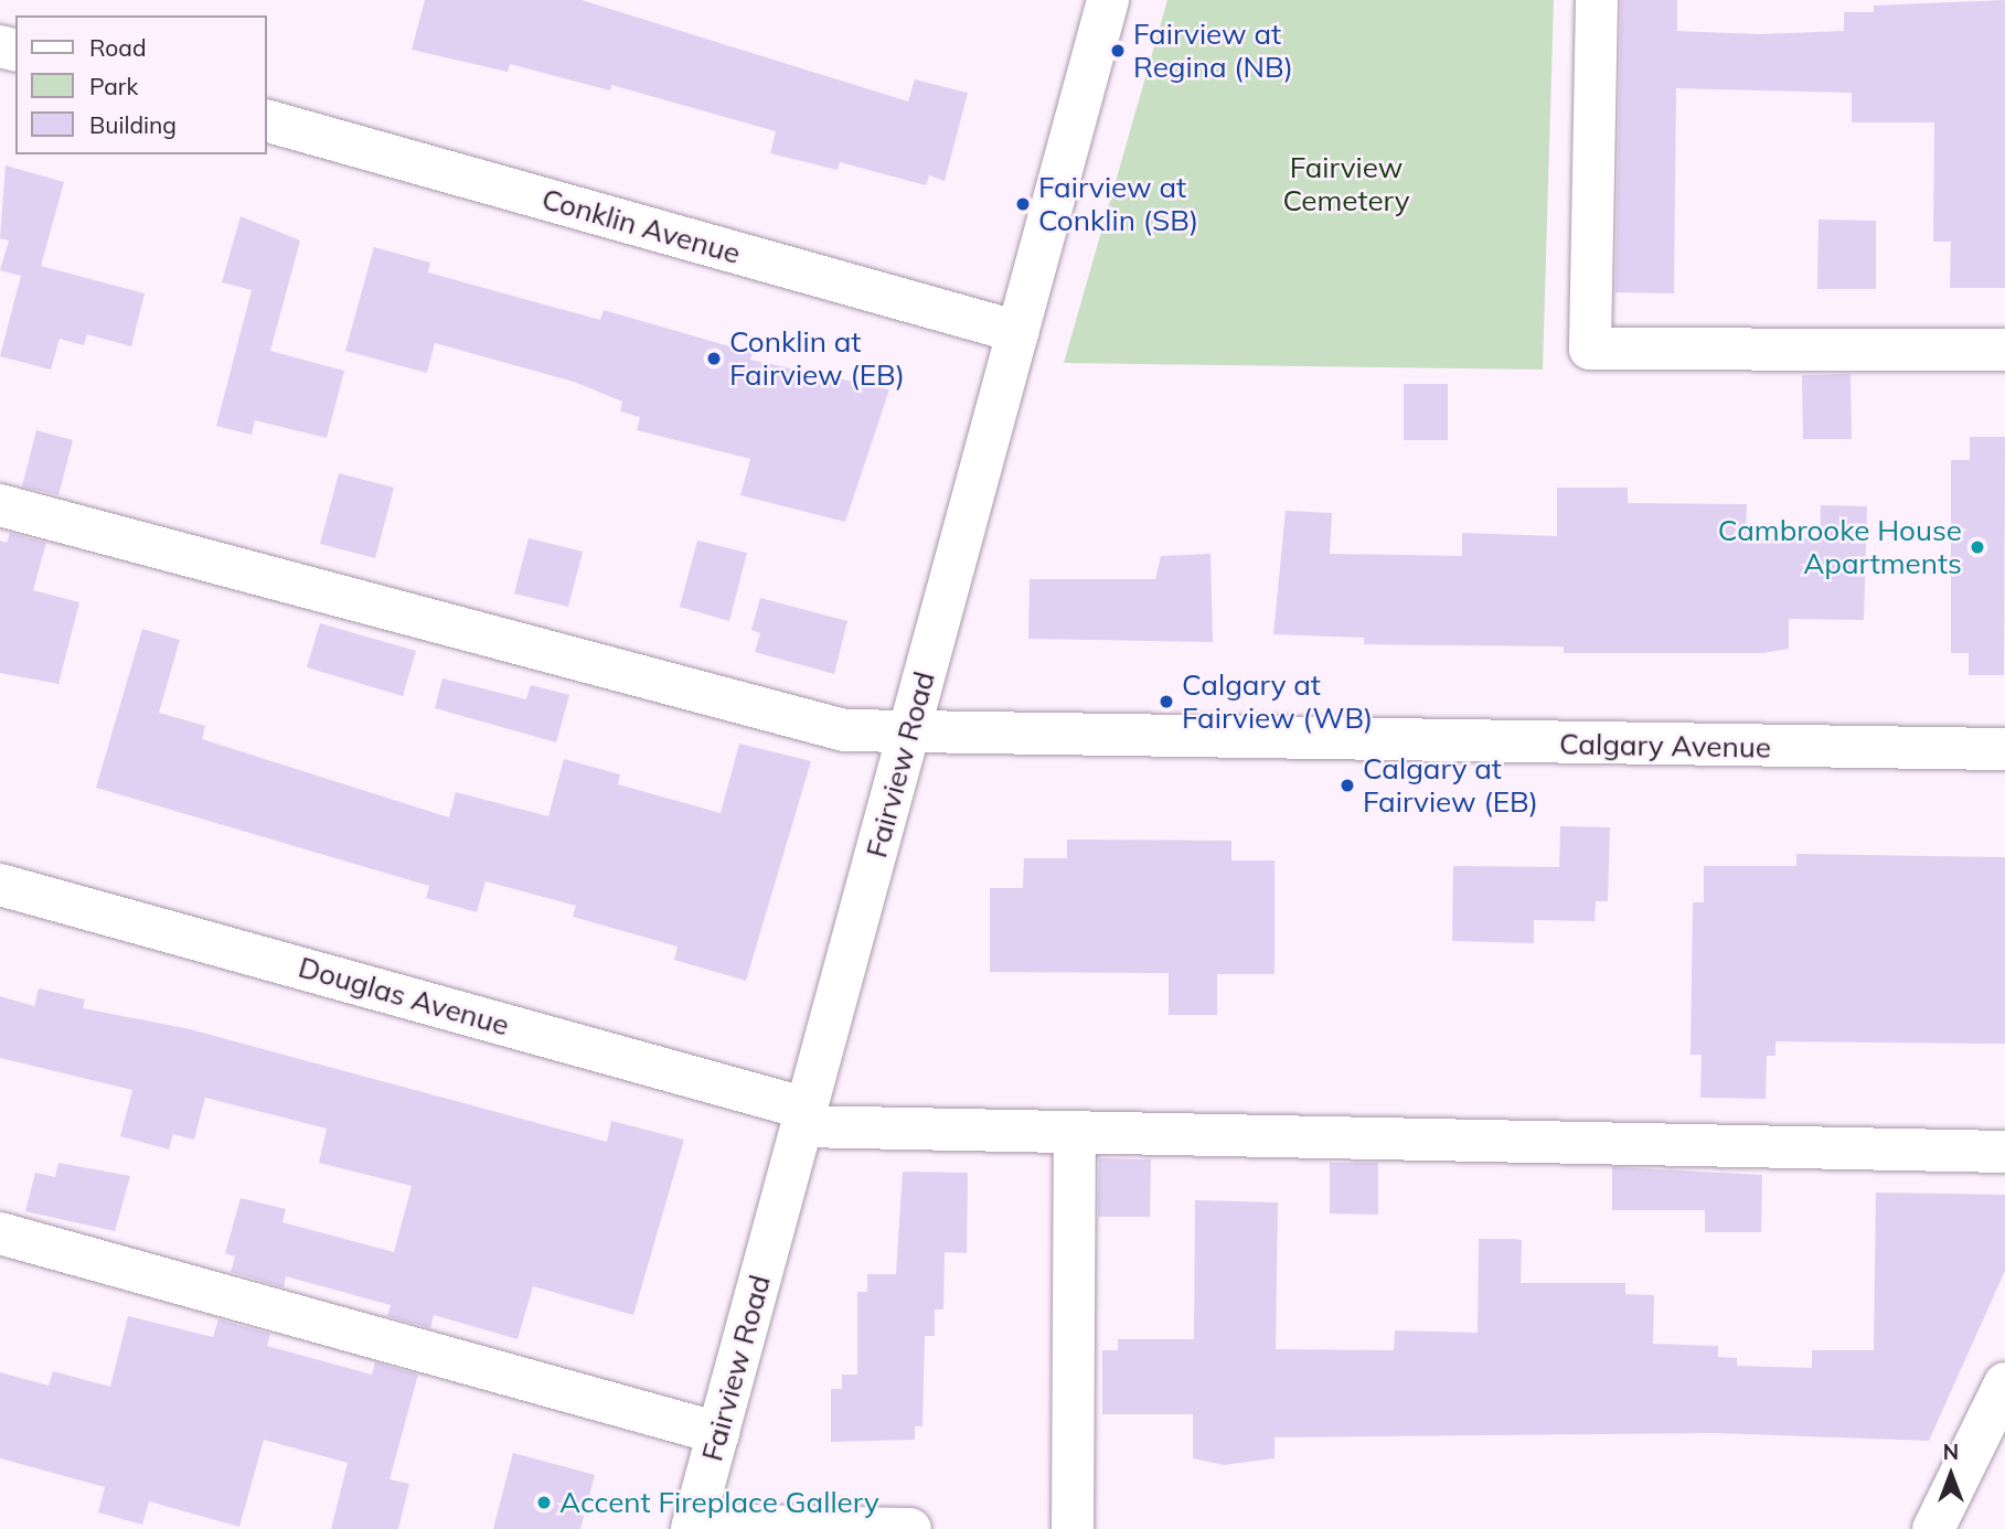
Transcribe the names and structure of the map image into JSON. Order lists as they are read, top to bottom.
{
  "streets": {
    "street": [
      "Conklin Avenue",
      "Calgary Avenue",
      "Fairview Road",
      "Douglas Avenue"
    ]
  },
  "crossings": [
    ["Conklin Avenue", "Fairview Road"],
    ["Calgary Avenue", "Fairview Road"],
    ["Fairview Road", "Douglas Avenue"]
  ],
  "parks": ["Fairview Cemetery"],
  "places": [
    "Fairview at Regina (NB)",
    "Fairview at Conklin (SB)",
    "Conklin at Fairview (EB)",
    "Cambrooke House Apartments",
    "Calgary at Fairview (WB)",
    "Calgary at Fairview (EB)",
    "Accent Fireplace Gallery"
  ],
  "legend": ["Road", "Park", "Building"],
  "north": "top"
}
